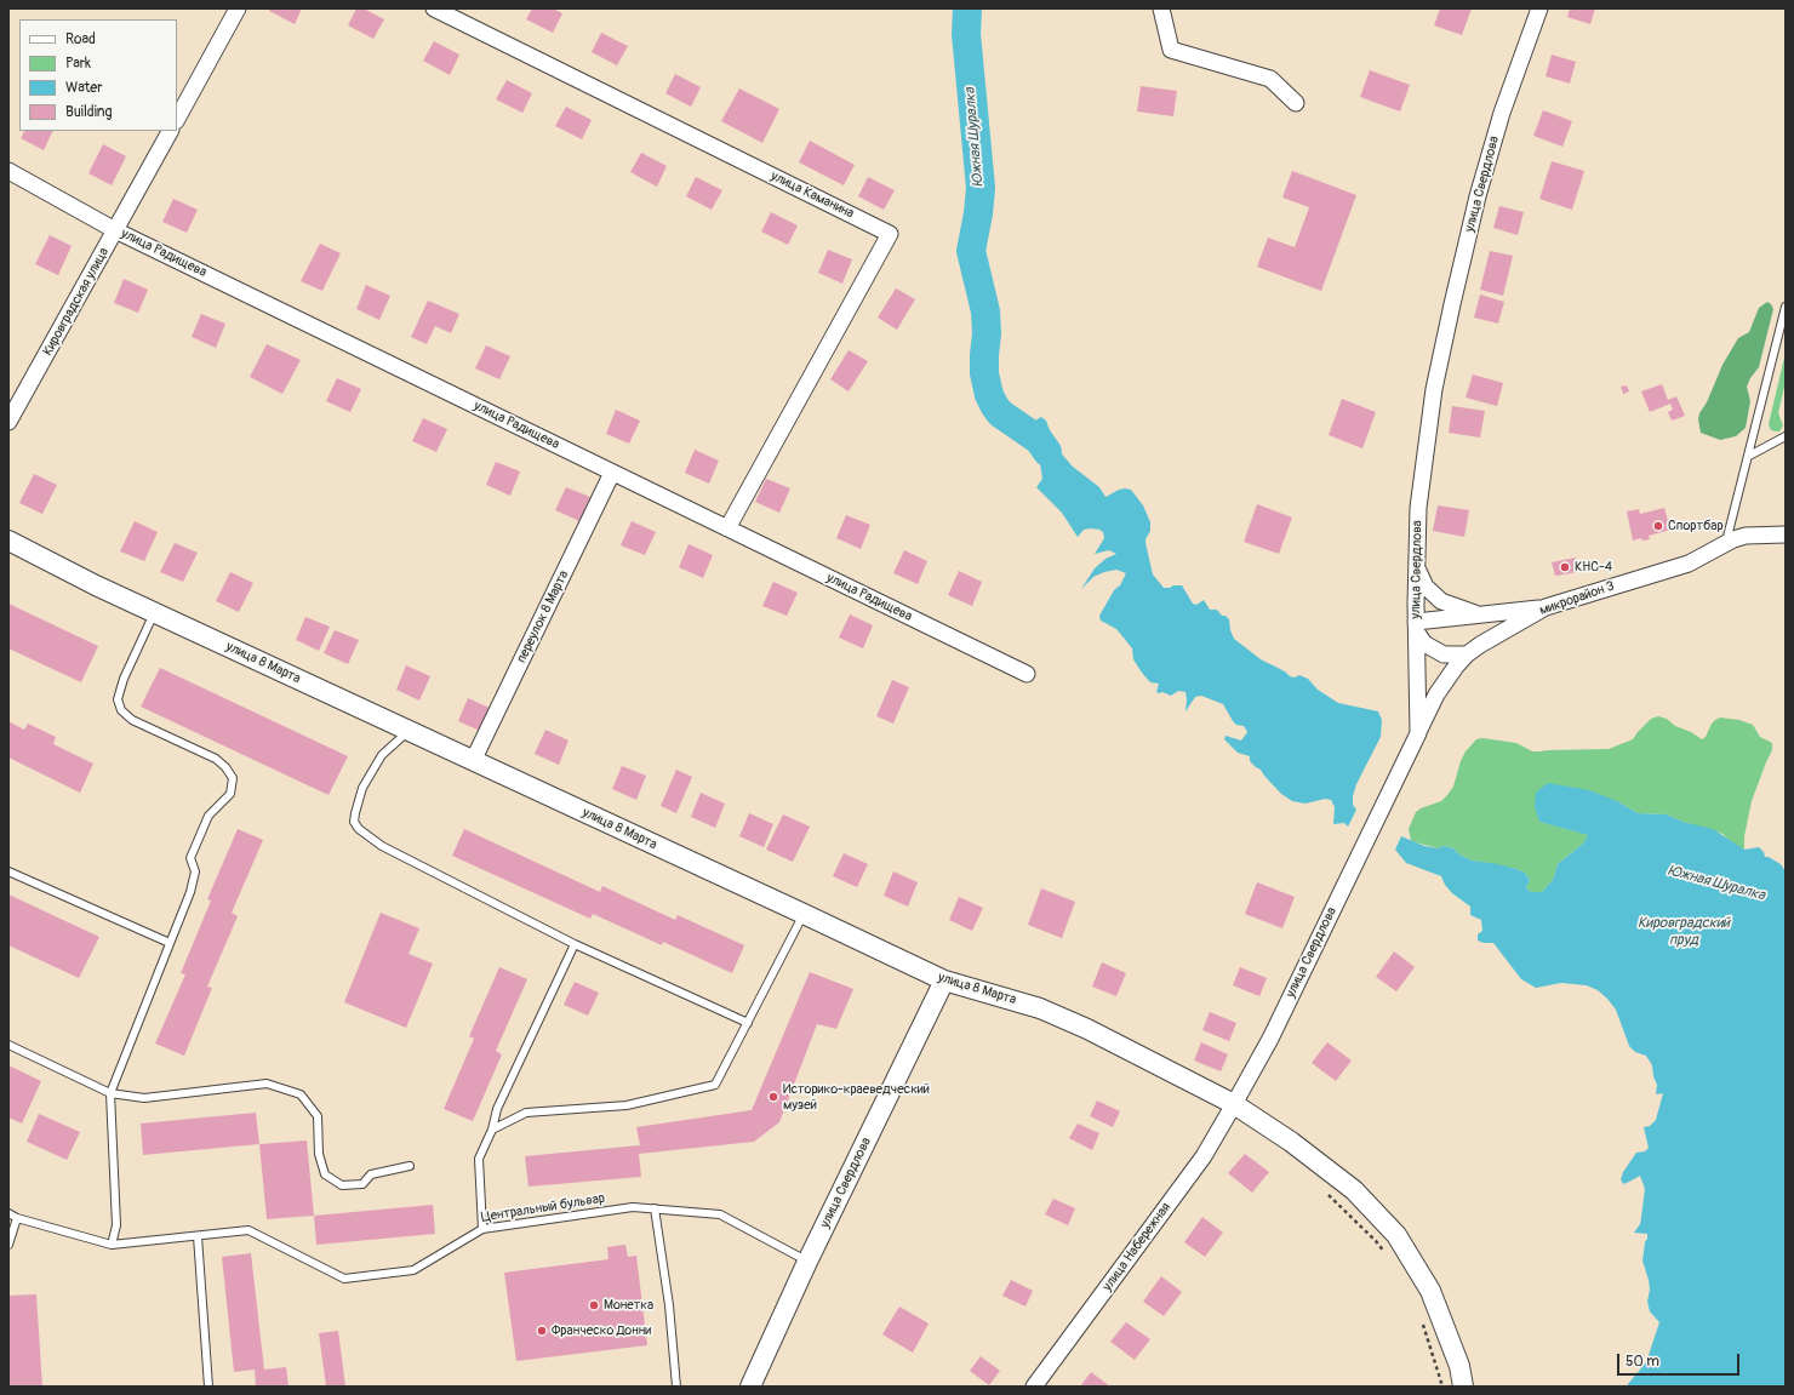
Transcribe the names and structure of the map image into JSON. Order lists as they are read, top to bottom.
{
  "streets": {
    "street": [
      "улица Свердлова",
      "улица Каманина",
      "улица Радищева",
      "Кировградская улица",
      "микрорайон 3",
      "переулок 8 Марта",
      "улица 8 Марта",
      "улица Набережная"
    ],
    "lane": ["Центральный бульвар"]
  },
  "crossings": [
    ["улица Свердлова", "микрорайон 3"],
    ["улица Свердлова", "улица 8 Марта"],
    ["улица Свердлова", "Центральный бульвар"],
    ["улица Свердлова", "улица Набережная"],
    ["улица Каманина", "улица Радищева"],
    ["улица Радищева", "Кировградская улица"],
    ["улица Радищева", "переулок 8 Марта"],
    ["переулок 8 Марта", "улица 8 Марта"],
    ["улица 8 Марта", "улица Набережная"]
  ],
  "water": ["Южная Шуралка", "Кировградский пруд"],
  "places": [
    "Спортбар",
    "КНС-4",
    "Историко-краеведческий музей",
    "Монетка",
    "Франческо Донни"
  ],
  "legend": [
    "Road",
    "Park",
    "Water",
    "Building"
  ],
  "scale_bar": "50 m"
}
